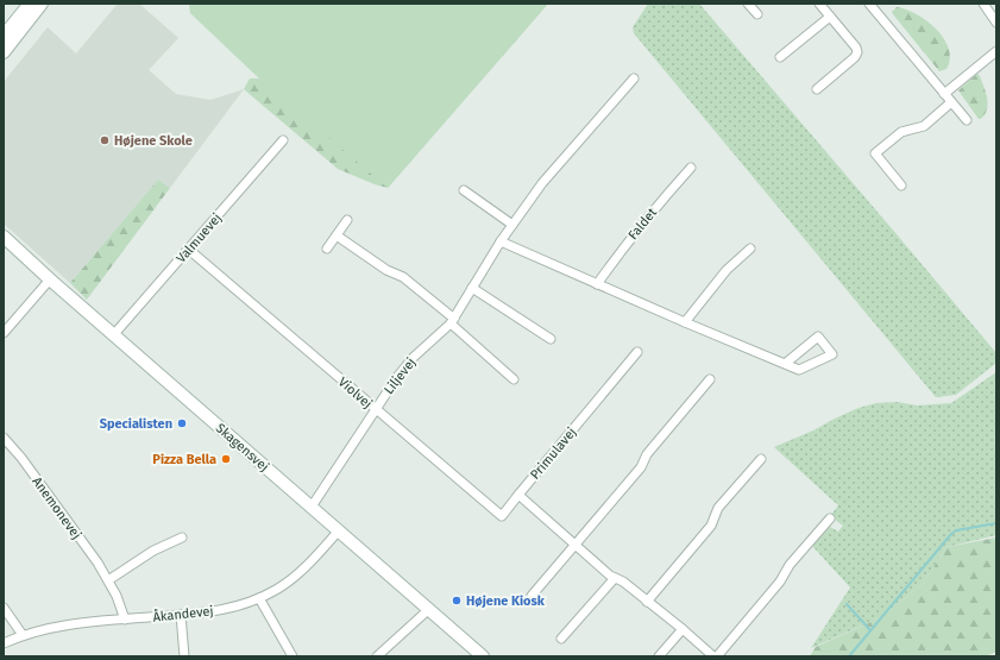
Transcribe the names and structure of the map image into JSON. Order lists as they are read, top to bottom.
{
  "streets": {
    "street": [
      "Faldet",
      "Valmuevej",
      "Liljevej",
      "Violvej",
      "Skagensvej",
      "Primulavej",
      "Anemonevej",
      "Åkandevej"
    ]
  },
  "crossings": [
    ["Valmuevej", "Violvej"],
    ["Valmuevej", "Skagensvej"],
    ["Liljevej", "Violvej"],
    ["Liljevej", "Skagensvej"],
    ["Violvej", "Primulavej"],
    ["Skagensvej", "Åkandevej"],
    ["Anemonevej", "Åkandevej"]
  ],
  "places": [
    "Højene Skole",
    "Specialisten",
    "Pizza Bella",
    "Højene Kiosk"
  ]
}
